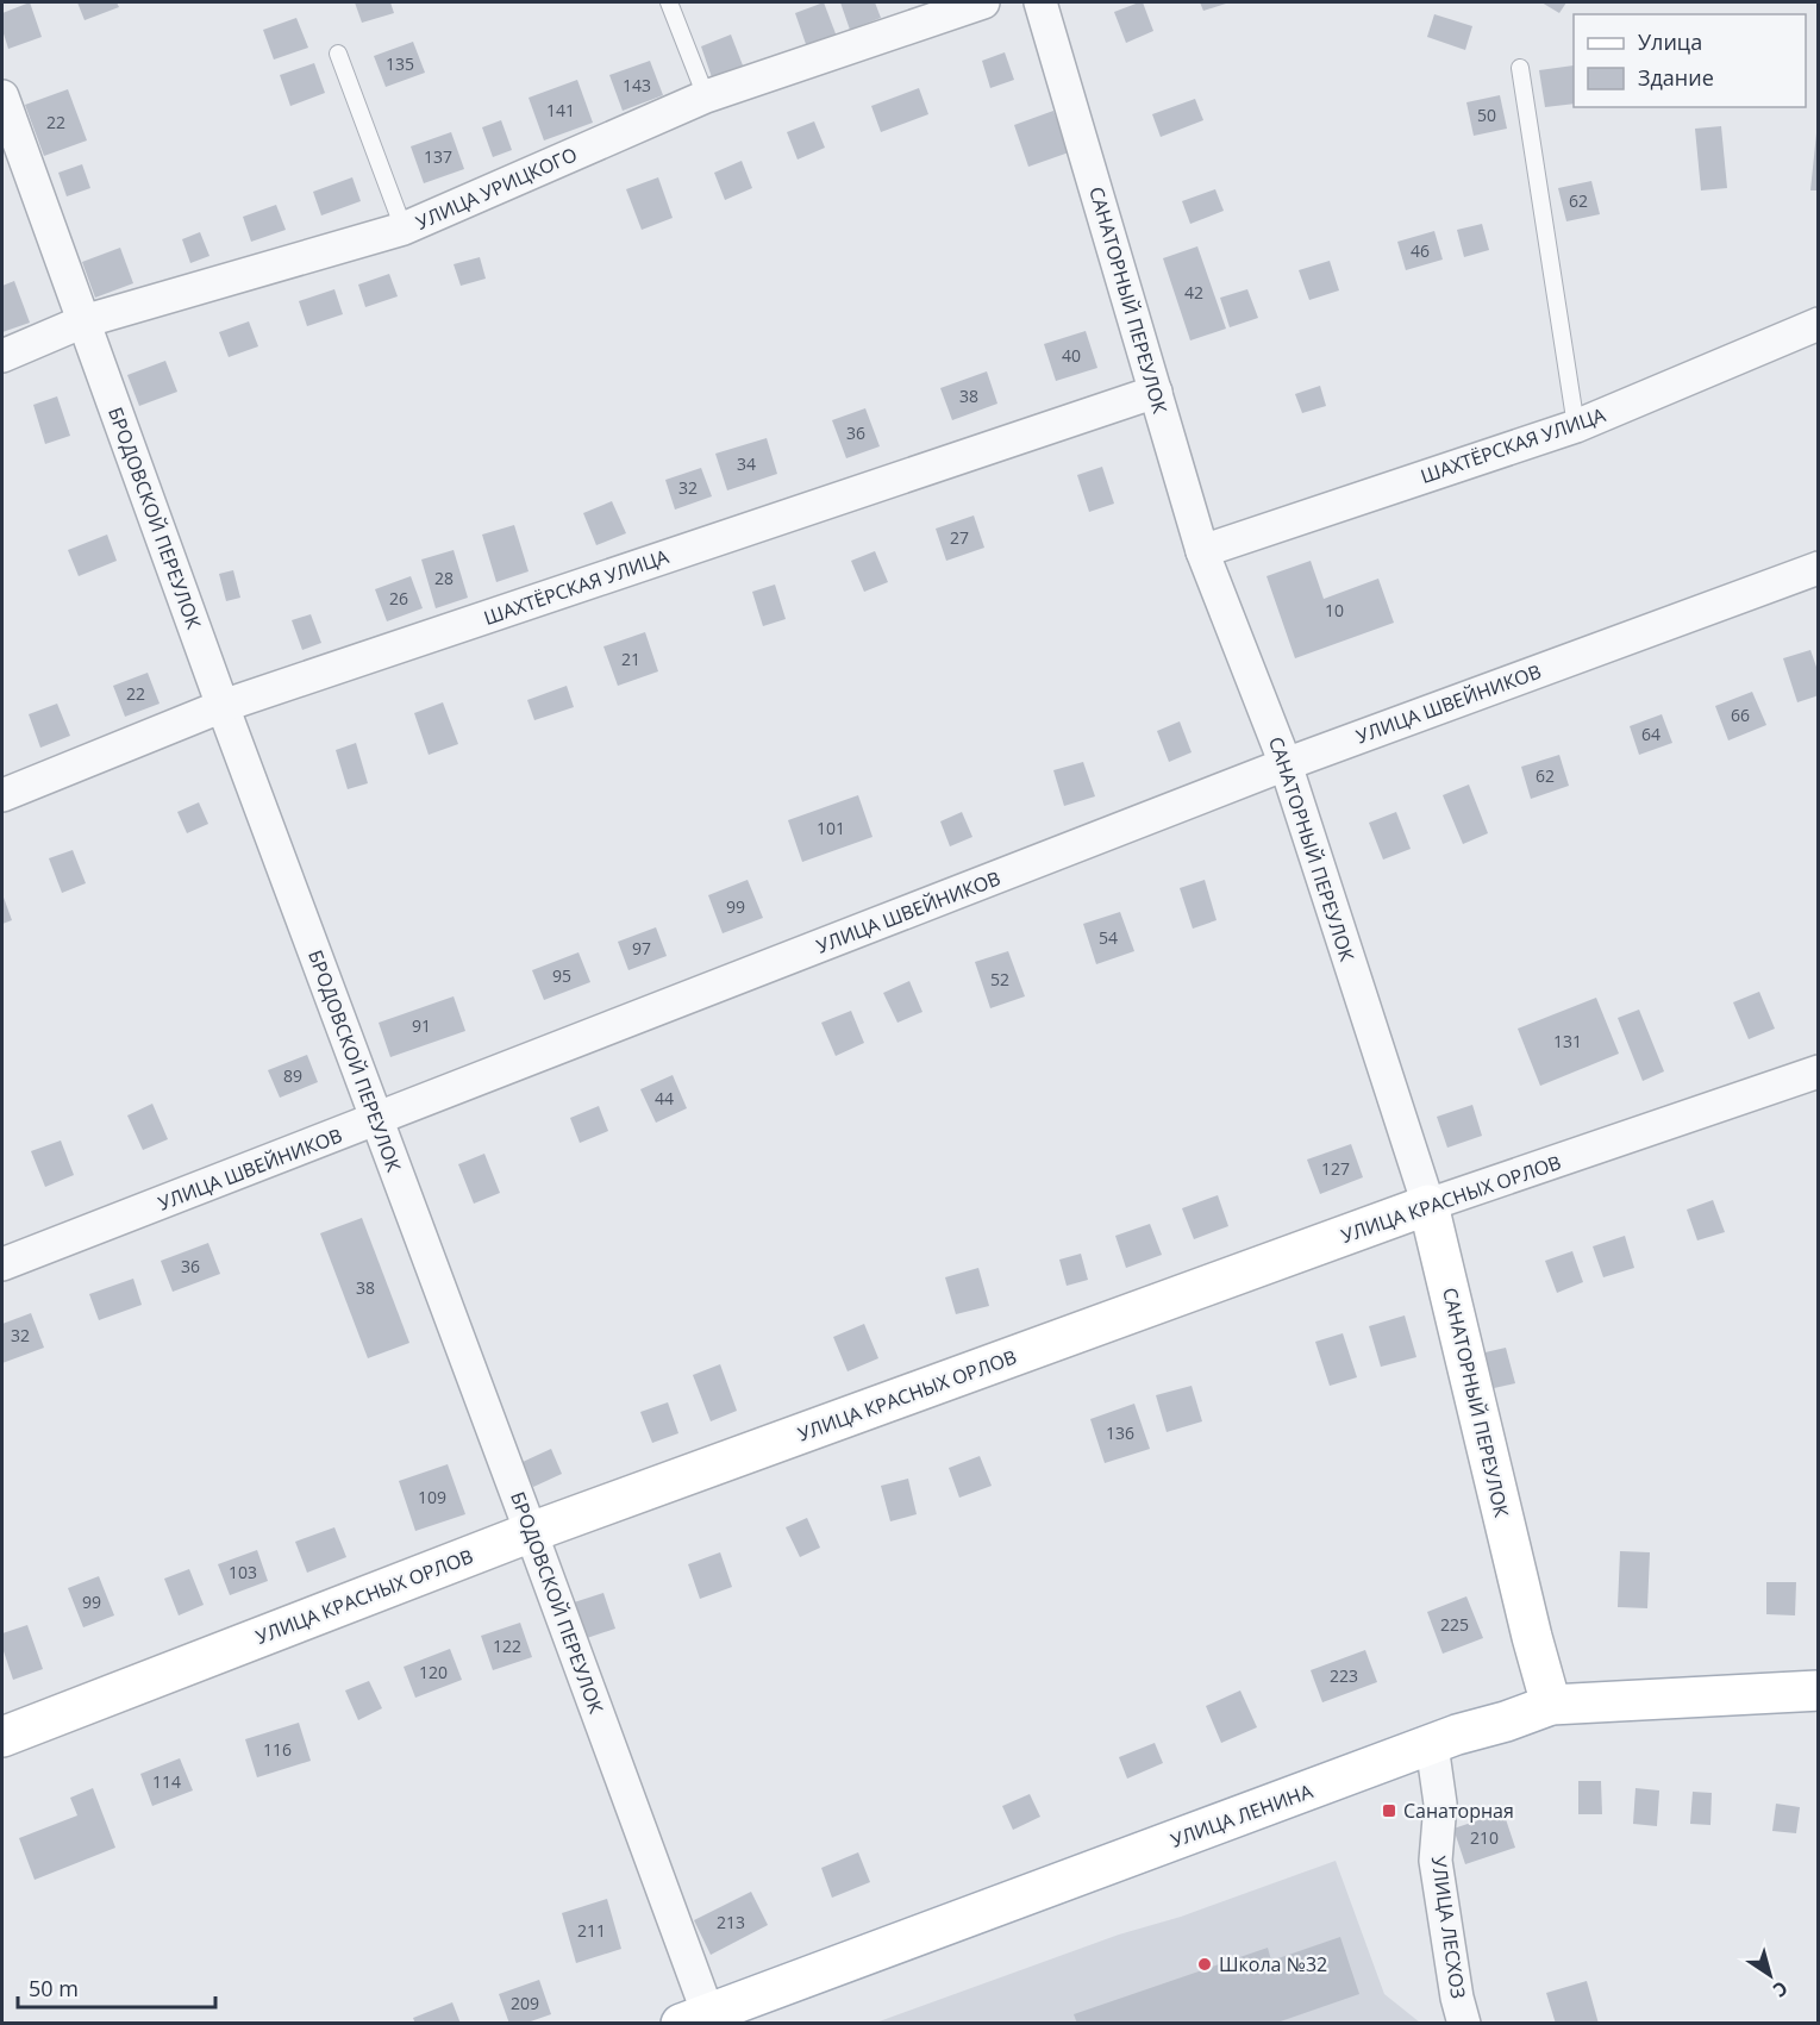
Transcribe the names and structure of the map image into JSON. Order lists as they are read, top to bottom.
{
  "streets": {
    "street": [
      "УЛИЦА УРИЦКОГО",
      "САНАТОРНЫЙ ПЕРЕУЛОК",
      "ШАХТЁРСКАЯ УЛИЦА",
      "БРОДОВСКОЙ ПЕРЕУЛОК",
      "УЛИЦА ШВЕЙНИКОВ",
      "УЛИЦА КРАСНЫХ ОРЛОВ",
      "УЛИЦА ЛЕНИНА",
      "УЛИЦА ЛЕСХОЗ"
    ]
  },
  "crossings": [
    ["УЛИЦА УРИЦКОГО", "БРОДОВСКОЙ ПЕРЕУЛОК"],
    ["САНАТОРНЫЙ ПЕРЕУЛОК", "ШАХТЁРСКАЯ УЛИЦА"],
    ["САНАТОРНЫЙ ПЕРЕУЛОК", "УЛИЦА ШВЕЙНИКОВ"],
    ["САНАТОРНЫЙ ПЕРЕУЛОК", "УЛИЦА КРАСНЫХ ОРЛОВ"],
    ["САНАТОРНЫЙ ПЕРЕУЛОК", "УЛИЦА ЛЕНИНА"],
    ["ШАХТЁРСКАЯ УЛИЦА", "БРОДОВСКОЙ ПЕРЕУЛОК"],
    ["БРОДОВСКОЙ ПЕРЕУЛОК", "УЛИЦА ШВЕЙНИКОВ"],
    ["БРОДОВСКОЙ ПЕРЕУЛОК", "УЛИЦА КРАСНЫХ ОРЛОВ"],
    ["БРОДОВСКОЙ ПЕРЕУЛОК", "УЛИЦА ЛЕНИНА"],
    ["УЛИЦА ЛЕНИНА", "УЛИЦА ЛЕСХОЗ"]
  ],
  "places": {
    "transit": ["Санаторная"],
    "other": ["Школа №32"]
  },
  "house_numbers": [
    "135",
    "143",
    "141",
    "50",
    "22",
    "137",
    "62",
    "46",
    "42",
    "40",
    "38",
    "36",
    "34",
    "32",
    "27",
    "28",
    "26",
    "10",
    "21",
    "22",
    "66",
    "64",
    "62",
    "101",
    "99",
    "54",
    "97",
    "95",
    "52",
    "91",
    "131",
    "89",
    "44",
    "127",
    "36",
    "38",
    "32",
    "136",
    "109",
    "103",
    "99",
    "225",
    "122",
    "120",
    "223",
    "116",
    "114",
    "210",
    "213",
    "211",
    "209"
  ],
  "legend": ["Улица", "Здание"],
  "scale_bar": "50 m",
  "north": "bottom right"
}
